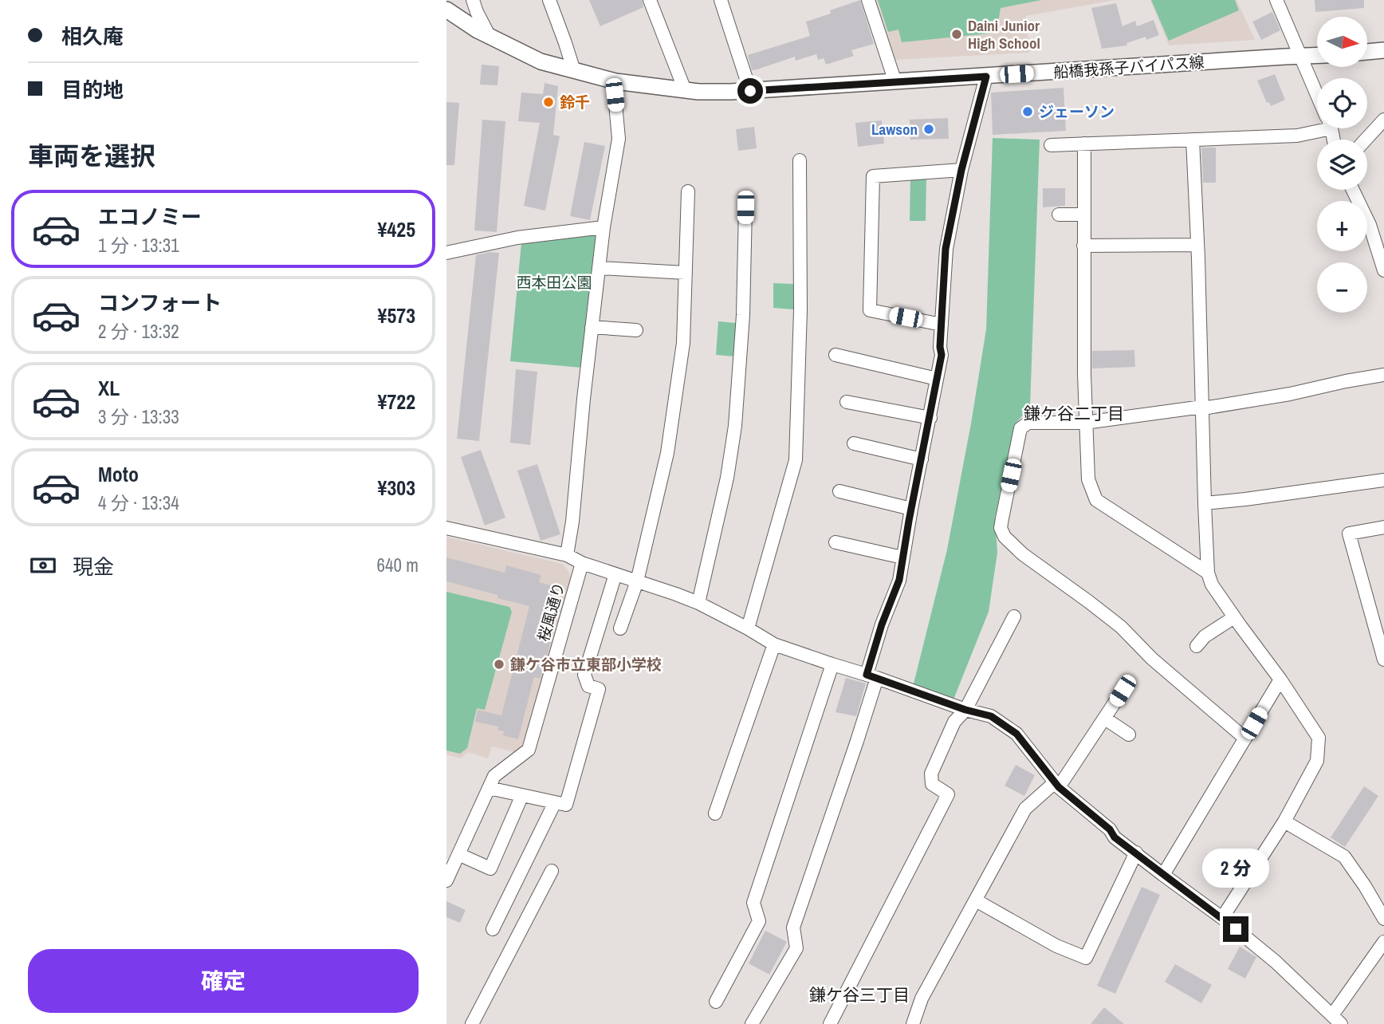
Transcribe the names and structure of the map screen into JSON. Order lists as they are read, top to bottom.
{
  "streets": {
    "street": ["船橋我孫子バイパス線", "桜風通り"]
  },
  "districts": ["鎌ケ谷二丁目", "鎌ケ谷三丁目"],
  "parks": ["西本田公園"],
  "places": [
    "Daini Junior High School",
    "鈴千",
    "ジェーソン",
    "Lawson",
    "鎌ケ谷市立東部小学校"
  ],
  "north": "right",
  "page": {
    "banner": ["相久庵", "目的地"],
    "map_buttons": ["+", "−"],
    "heading": "車両を選択",
    "list": [
      {
        "name": "エコノミー",
        "note": "1 分 · 13:31",
        "value": "¥425"
      },
      {
        "name": "コンフォート",
        "note": "2 分 · 13:32",
        "value": "¥573"
      },
      {
        "name": "XL",
        "note": "3 分 · 13:33",
        "value": "¥722"
      },
      {
        "name": "Moto",
        "note": "4 分 · 13:34",
        "value": "¥303"
      }
    ],
    "pay": ["現金", "640 m"],
    "bubble": "2 分",
    "buttons": "確定"
  }
}
